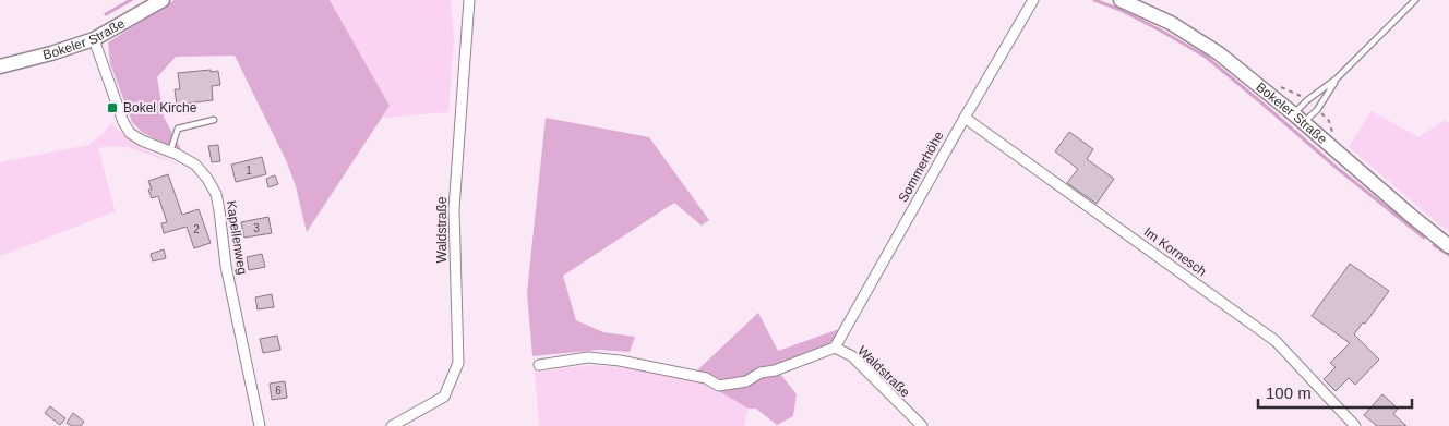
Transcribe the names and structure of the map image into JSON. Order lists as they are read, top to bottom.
{
  "streets": {
    "street": [
      "Bokeler Straße",
      "Sommerhöhe",
      "Waldstraße",
      "Kapellenweg",
      "Im Kornesch"
    ]
  },
  "crossings": [
    ["Bokeler Straße", "Kapellenweg"],
    ["Sommerhöhe", "Waldstraße"],
    ["Sommerhöhe", "Im Kornesch"]
  ],
  "places": {
    "transit": ["Bokel Kirche"]
  },
  "house_numbers": [
    "1",
    "3",
    "2",
    "6"
  ],
  "scale_bar": "100 m"
}
